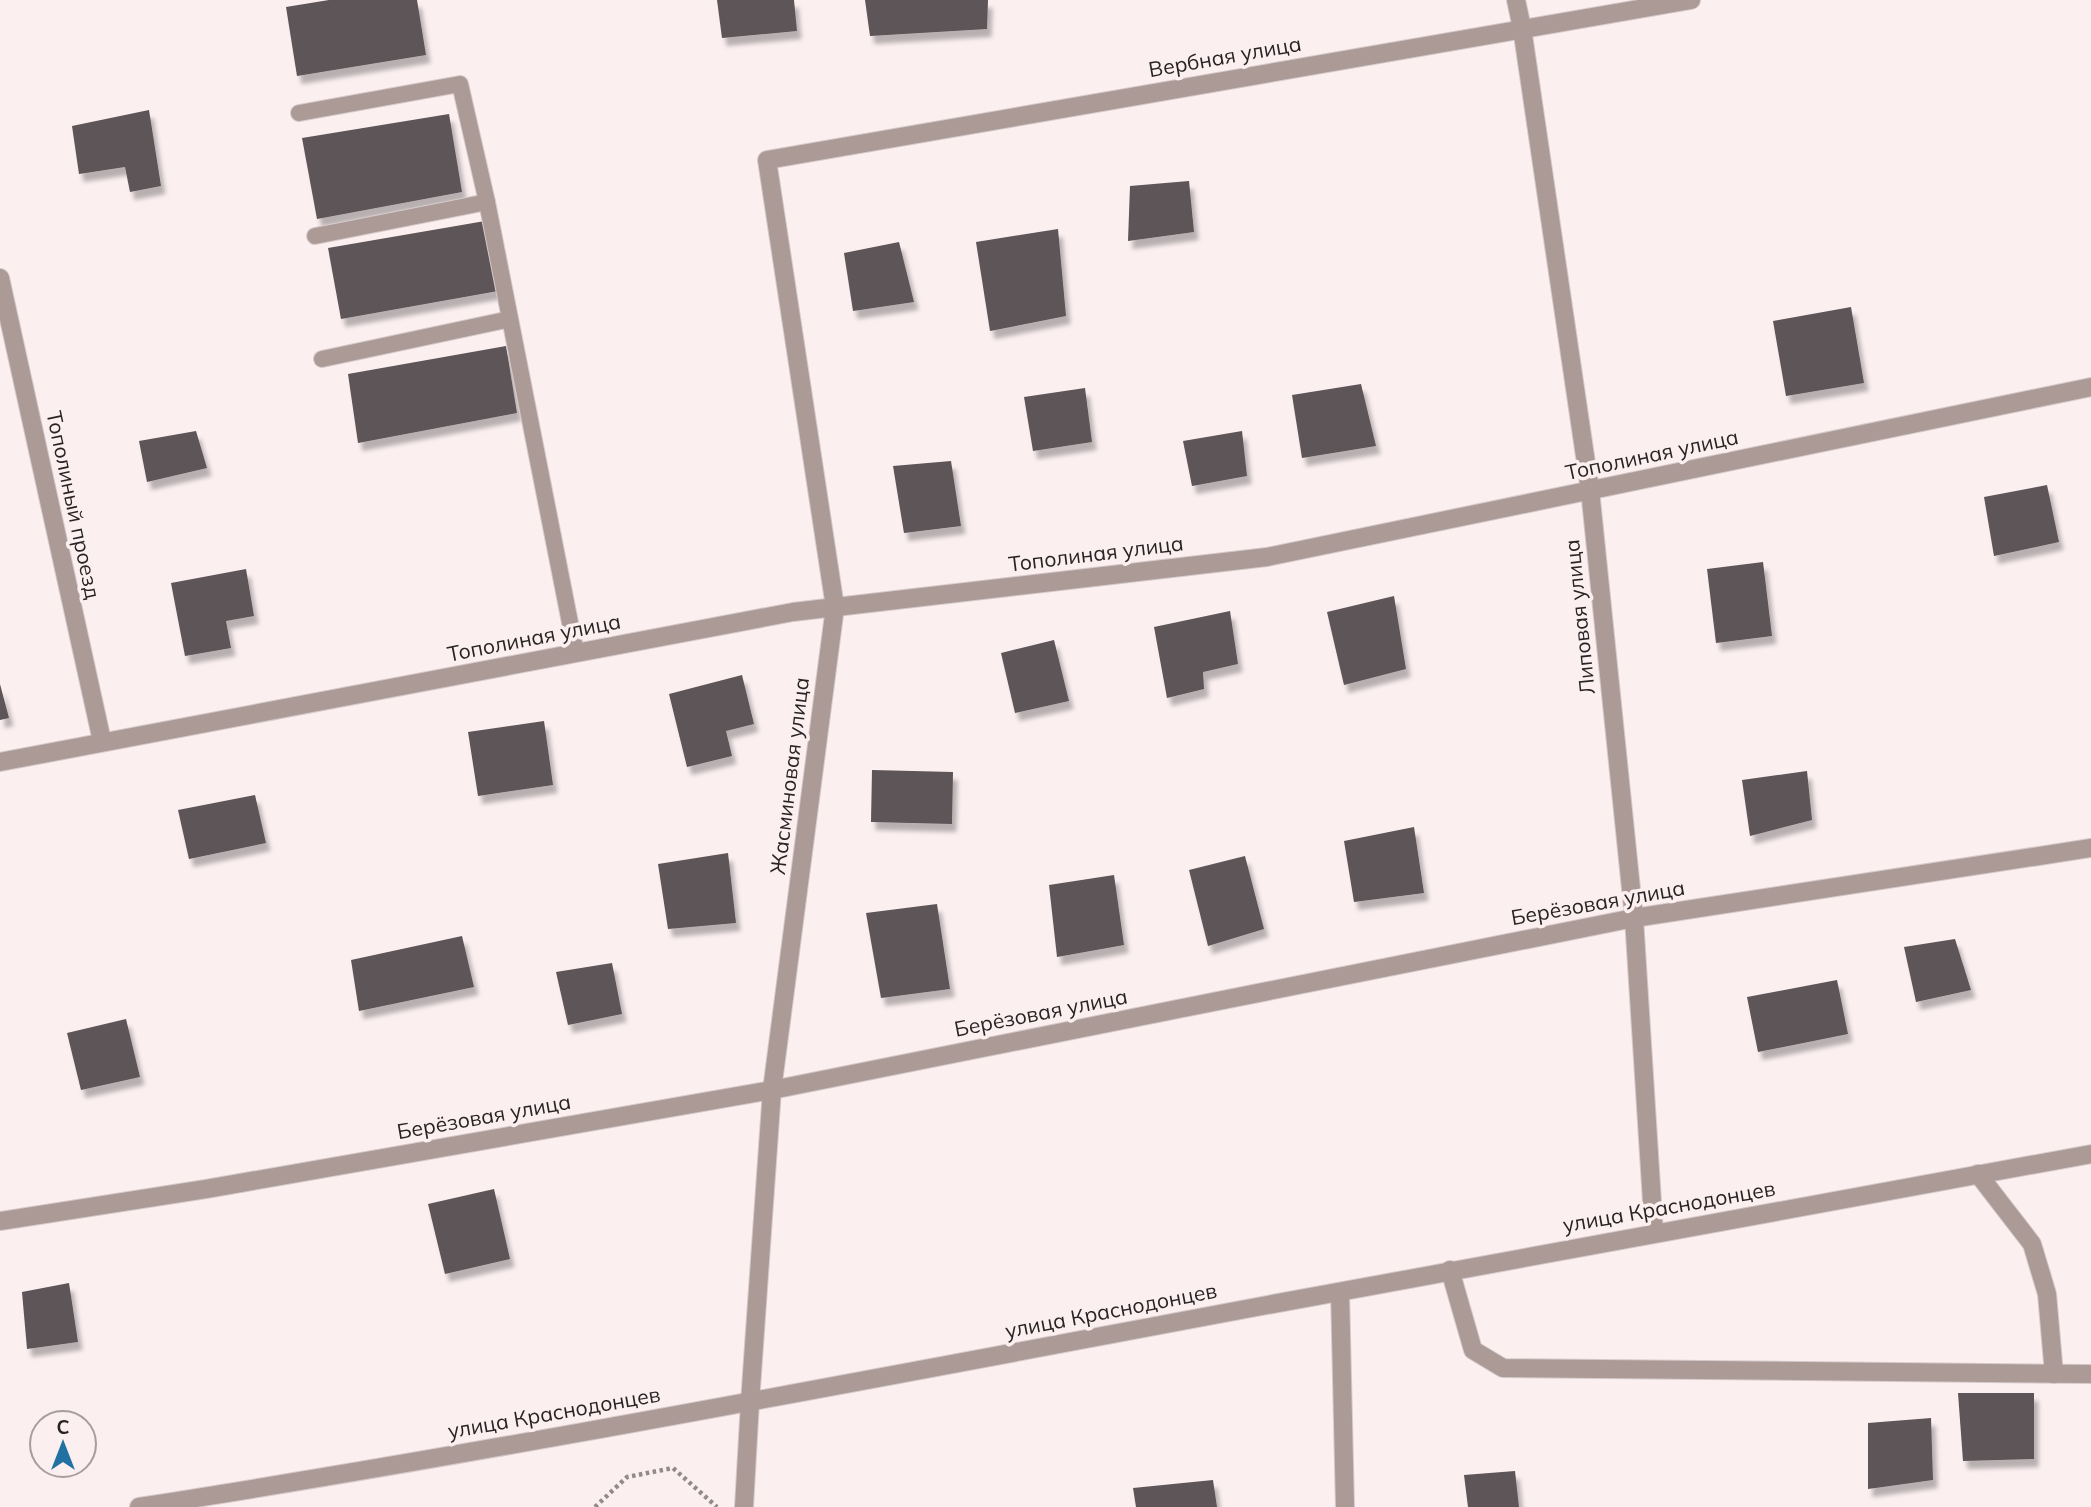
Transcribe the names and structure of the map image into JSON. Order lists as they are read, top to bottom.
{
  "streets": {
    "street": [
      "Вербная улица",
      "Тополиная улица",
      "Тополиный проезд",
      "Липовая улица",
      "Жасминовая улица",
      "Берёзовая улица",
      "улица Краснодонцев"
    ]
  },
  "crossings": [
    ["Вербная улица", "Липовая улица"],
    ["Вербная улица", "Жасминовая улица"],
    ["Тополиная улица", "Тополиный проезд"],
    ["Тополиная улица", "Липовая улица"],
    ["Тополиная улица", "Жасминовая улица"],
    ["Липовая улица", "Берёзовая улица"],
    ["Липовая улица", "улица Краснодонцев"],
    ["Жасминовая улица", "Берёзовая улица"],
    ["Жасминовая улица", "улица Краснодонцев"]
  ],
  "north": "top"
}
